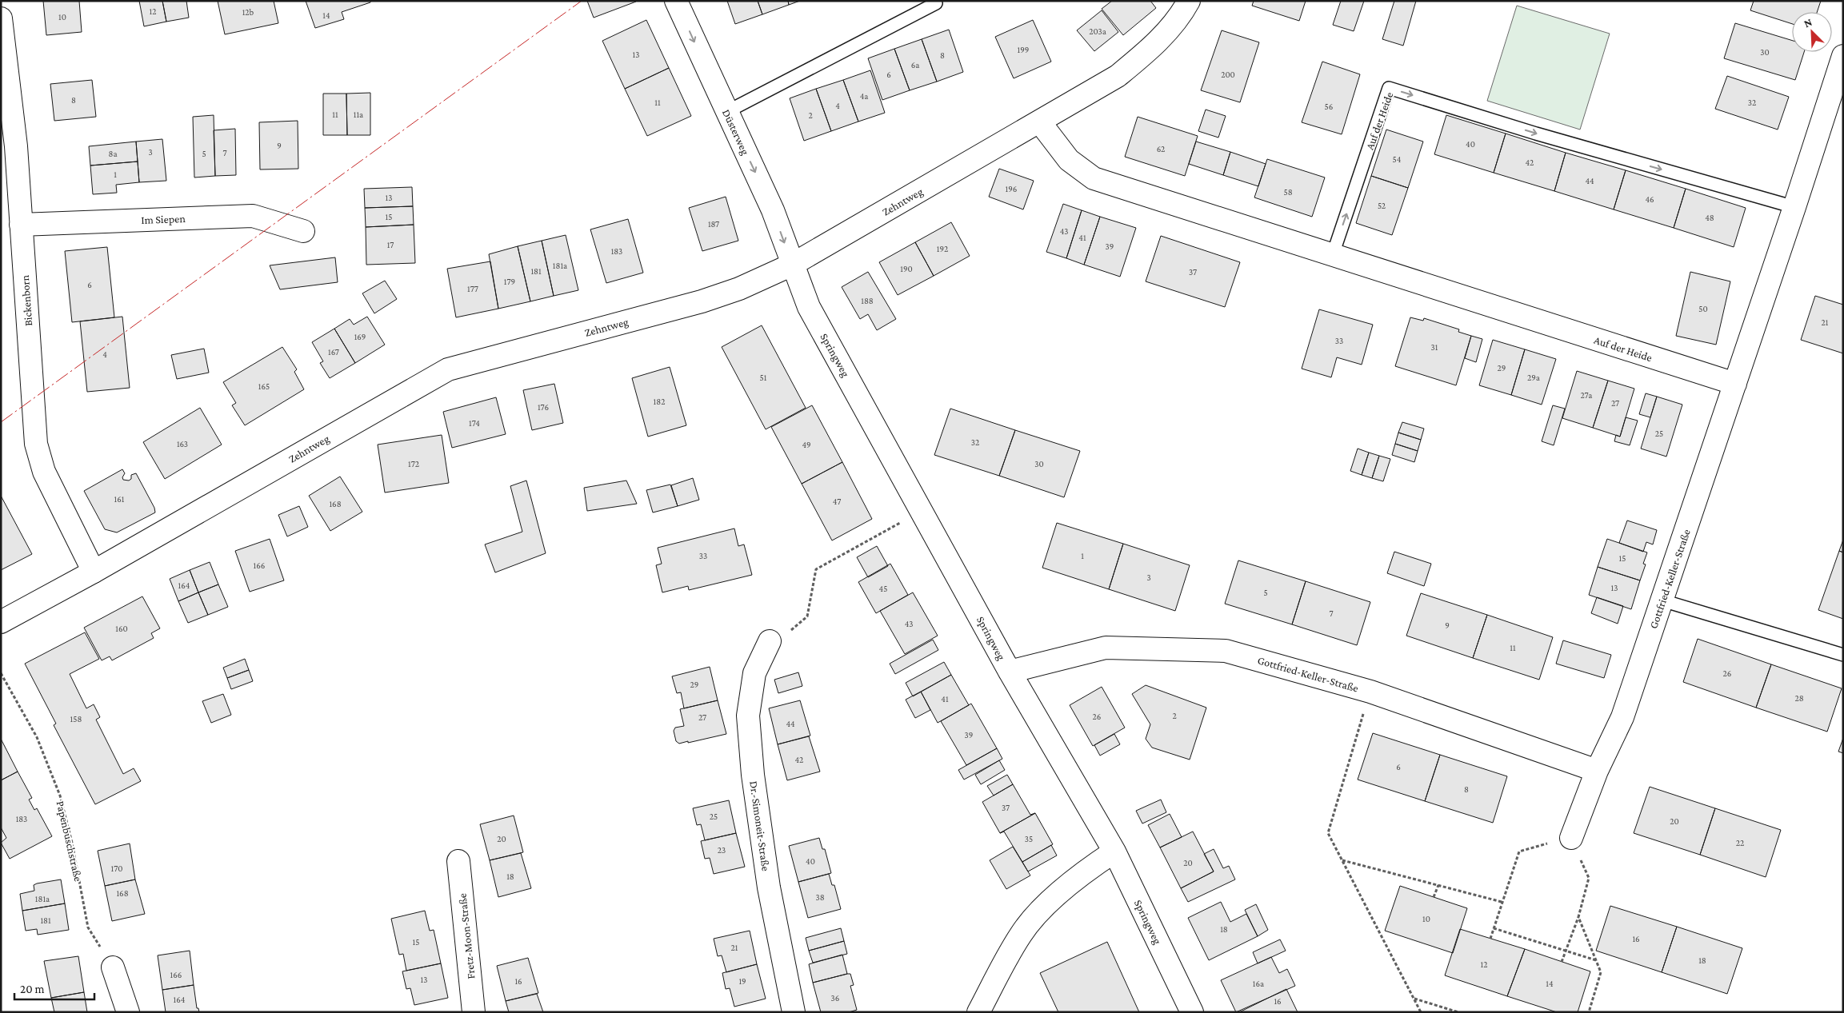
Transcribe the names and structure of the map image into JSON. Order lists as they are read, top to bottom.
{
  "streets": {
    "street": [
      "Auf der Heide",
      "Düsterweg",
      "Zehntweg",
      "Im Siepen",
      "Bickenborn",
      "Springweg",
      "Gottfried-Keller-Straße",
      "Dr.-Simoneit-Straße",
      "Fretz-Moon-Straße"
    ],
    "path": ["Papenbuschstraße"]
  },
  "crossings": [
    ["Auf der Heide", "Zehntweg"],
    ["Auf der Heide", "Gottfried-Keller-Straße"],
    ["Düsterweg", "Zehntweg"],
    ["Düsterweg", "Springweg"],
    ["Zehntweg", "Bickenborn"],
    ["Zehntweg", "Springweg"],
    ["Im Siepen", "Bickenborn"],
    ["Springweg", "Gottfried-Keller-Straße"]
  ],
  "one_way": ["Düsterweg"],
  "house_numbers": [
    "12",
    "12b",
    "14",
    "10",
    "203a",
    "199",
    "30",
    "13",
    "8",
    "6a",
    "6",
    "200",
    "4a",
    "8",
    "11",
    "32",
    "4",
    "56",
    "11",
    "11a",
    "2",
    "40",
    "9",
    "62",
    "3",
    "7",
    "8a",
    "5",
    "54",
    "42",
    "1",
    "44",
    "196",
    "58",
    "13",
    "46",
    "52",
    "15",
    "48",
    "187",
    "43",
    "41",
    "17",
    "39",
    "192",
    "183",
    "181a",
    "190",
    "181",
    "37",
    "179",
    "6",
    "177",
    "188",
    "50",
    "21",
    "169",
    "33",
    "31",
    "167",
    "4",
    "29",
    "51",
    "29a",
    "165",
    "27a",
    "182",
    "27",
    "176",
    "174",
    "25",
    "32",
    "163",
    "49",
    "172",
    "30",
    "161",
    "47",
    "168",
    "33",
    "1",
    "15",
    "166",
    "3",
    "164",
    "13",
    "45",
    "5",
    "7",
    "43",
    "9",
    "160",
    "11",
    "26",
    "29",
    "28",
    "41",
    "2",
    "26",
    "27",
    "158",
    "44",
    "39",
    "42",
    "6",
    "8",
    "37",
    "25",
    "183",
    "20",
    "20",
    "35",
    "22",
    "23",
    "40",
    "20",
    "170",
    "18",
    "168",
    "38",
    "181a",
    "10",
    "181",
    "18",
    "16",
    "15",
    "21",
    "18",
    "12",
    "166",
    "13",
    "16",
    "19",
    "16a",
    "14",
    "36",
    "164",
    "16"
  ],
  "scale_bar": "20 m",
  "north": "top left"
}
